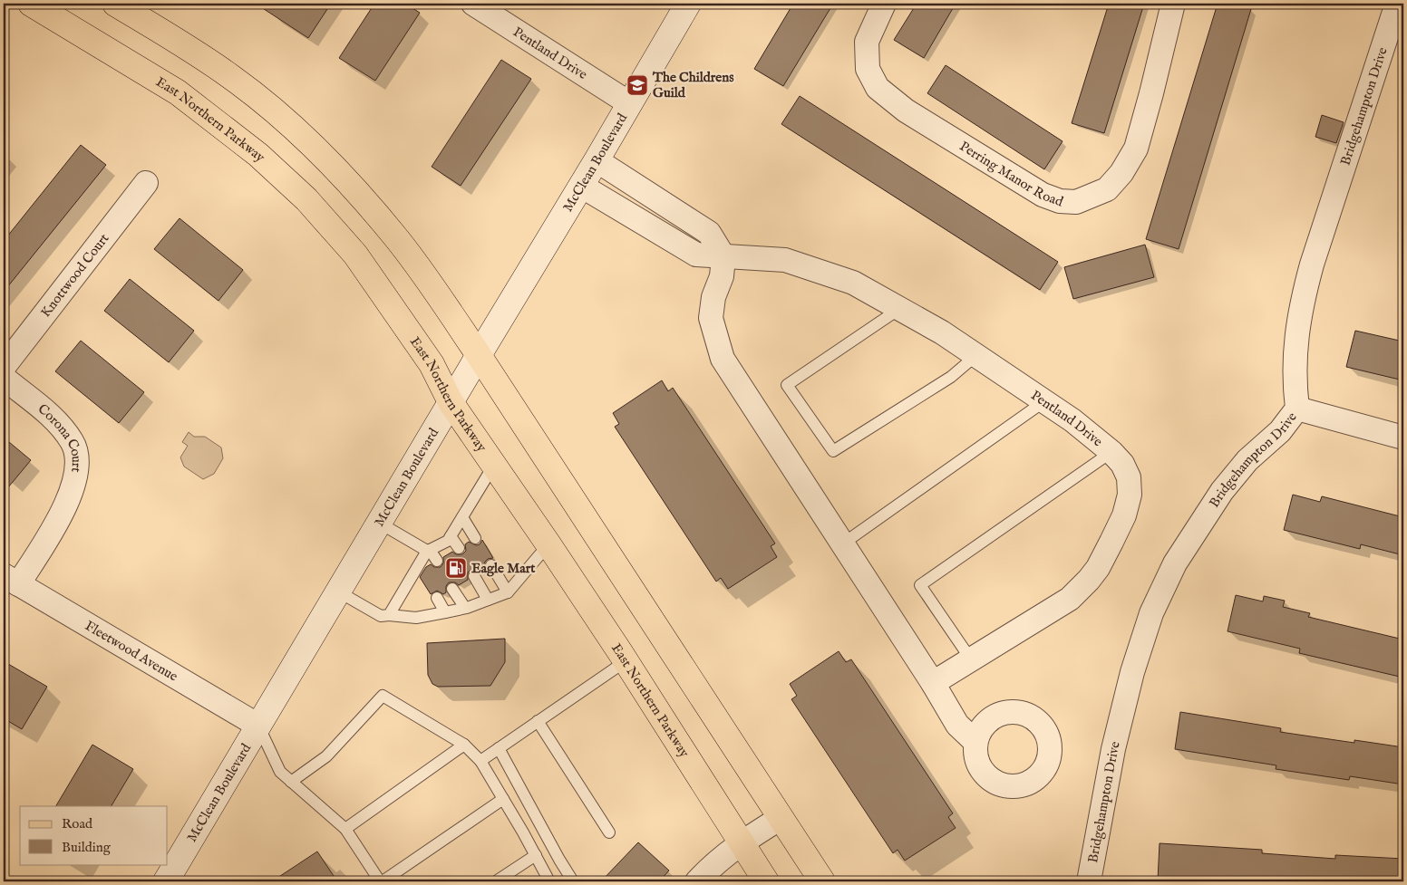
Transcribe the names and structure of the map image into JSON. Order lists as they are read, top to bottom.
{
  "streets": {
    "main road": ["East Northern Parkway"],
    "street": [
      "Pentland Drive",
      "Bridgehampton Drive",
      "McClean Boulevard",
      "Perring Manor Road",
      "Knottwood Court",
      "Corona Court",
      "Fleetwood Avenue"
    ]
  },
  "crossings": [
    ["Pentland Drive", "McClean Boulevard"],
    ["East Northern Parkway", "McClean Boulevard"],
    ["McClean Boulevard", "Fleetwood Avenue"],
    ["Corona Court", "Fleetwood Avenue"]
  ],
  "places": {
    "school or university": ["The Childrens Guild"],
    "fuel station": ["Eagle Mart"]
  },
  "legend": ["Road", "Building"]
}
